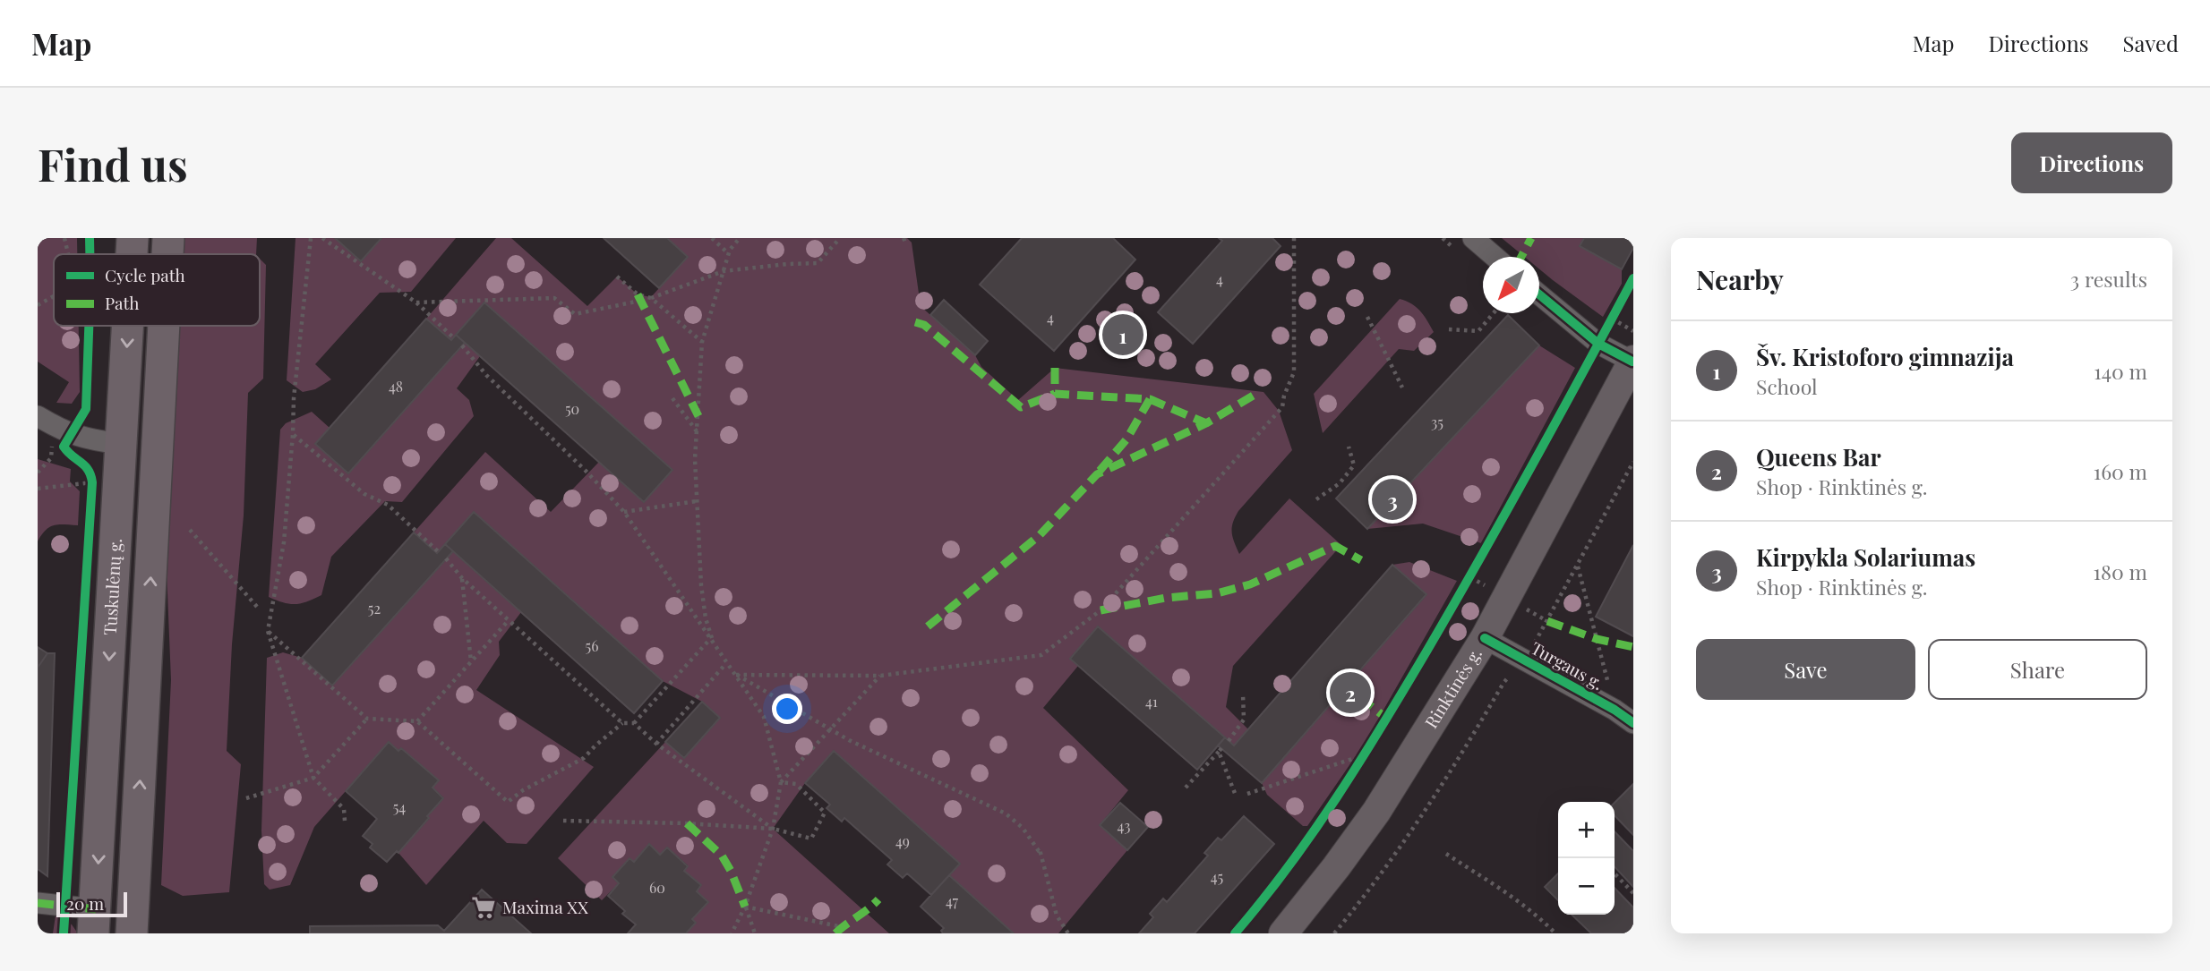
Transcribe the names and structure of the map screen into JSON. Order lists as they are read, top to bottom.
{
  "streets": {
    "main road": ["Tuskulėnų g.", "Rinktinės g."],
    "street": ["Turgaus g."]
  },
  "crossings": [
    ["Turgaus g.", "Rinktinės g."]
  ],
  "places": {
    "supermarket": ["Maxima XX"]
  },
  "house_numbers": [
    "4",
    "4",
    "48",
    "50",
    "35",
    "52",
    "56",
    "41",
    "54",
    "43",
    "49",
    "45",
    "60",
    "47"
  ],
  "legend": ["Cycle path", "Path"],
  "scale_bar": "20 m",
  "north": "bottom left",
  "page": {
    "header": "Map",
    "nav": ["Map", "Directions", "Saved"],
    "buttons": [
      "Directions",
      ["Save", "Share"]
    ],
    "title": "Find us",
    "heading": ["Nearby", "3 results"],
    "pins": ["1", "3", "2"],
    "list": [
      {
        "mark": "1",
        "name": "Šv. Kristoforo gimnazija",
        "note": "School",
        "value": "140 m"
      },
      {
        "mark": "2",
        "name": "Queens Bar",
        "note": "Shop · Rinktinės g.",
        "value": "160 m"
      },
      {
        "mark": "3",
        "name": "Kirpykla Solariumas",
        "note": "Shop · Rinktinės g.",
        "value": "180 m"
      }
    ],
    "map_buttons": ["+", "−"],
    "scale": "20 m"
  }
}
